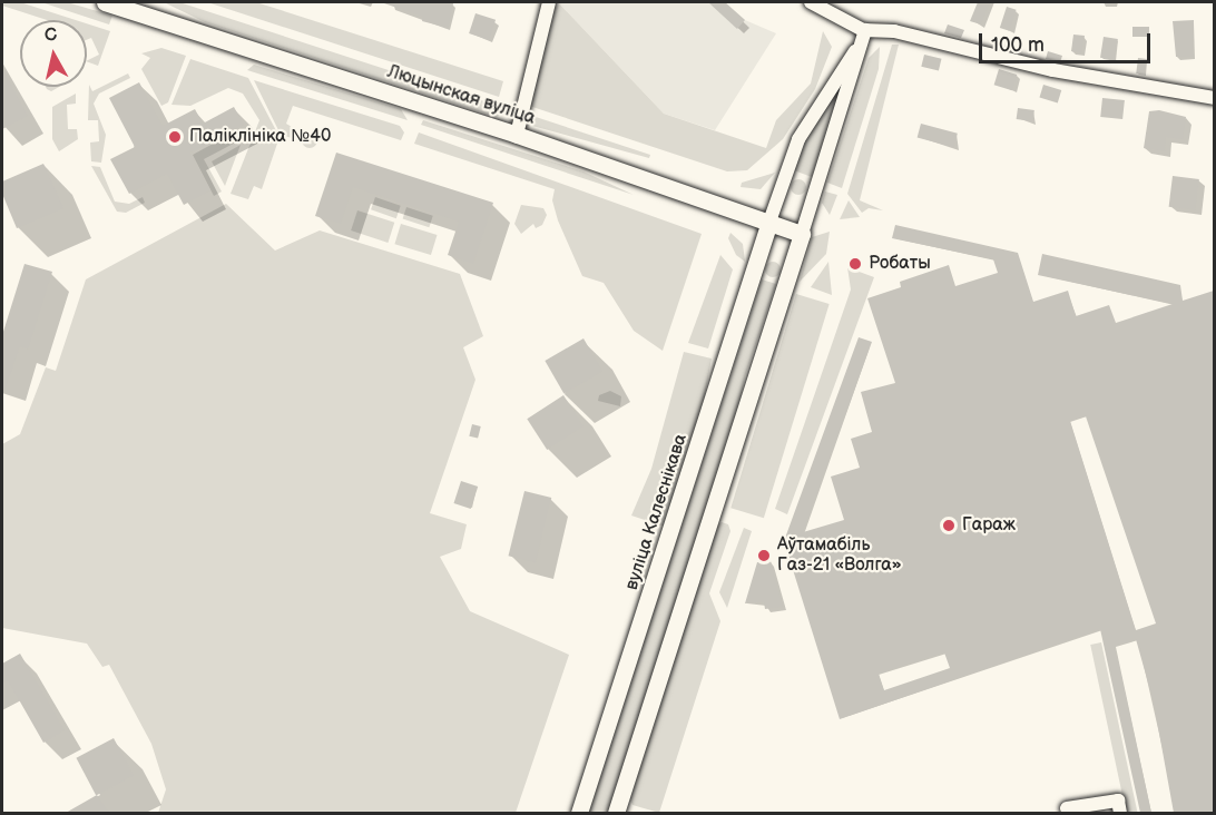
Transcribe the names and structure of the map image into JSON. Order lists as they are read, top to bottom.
{
  "streets": {
    "main road": ["Люцынская вуліца", "вуліца Калеснікава"]
  },
  "crossings": [
    ["Люцынская вуліца", "вуліца Калеснікава"]
  ],
  "places": [
    "Паліклініка №40",
    "Робаты",
    "Гараж",
    "Аўтамабіль Газ-21 «Волга»"
  ],
  "scale_bar": "100 m",
  "north": "top"
}
